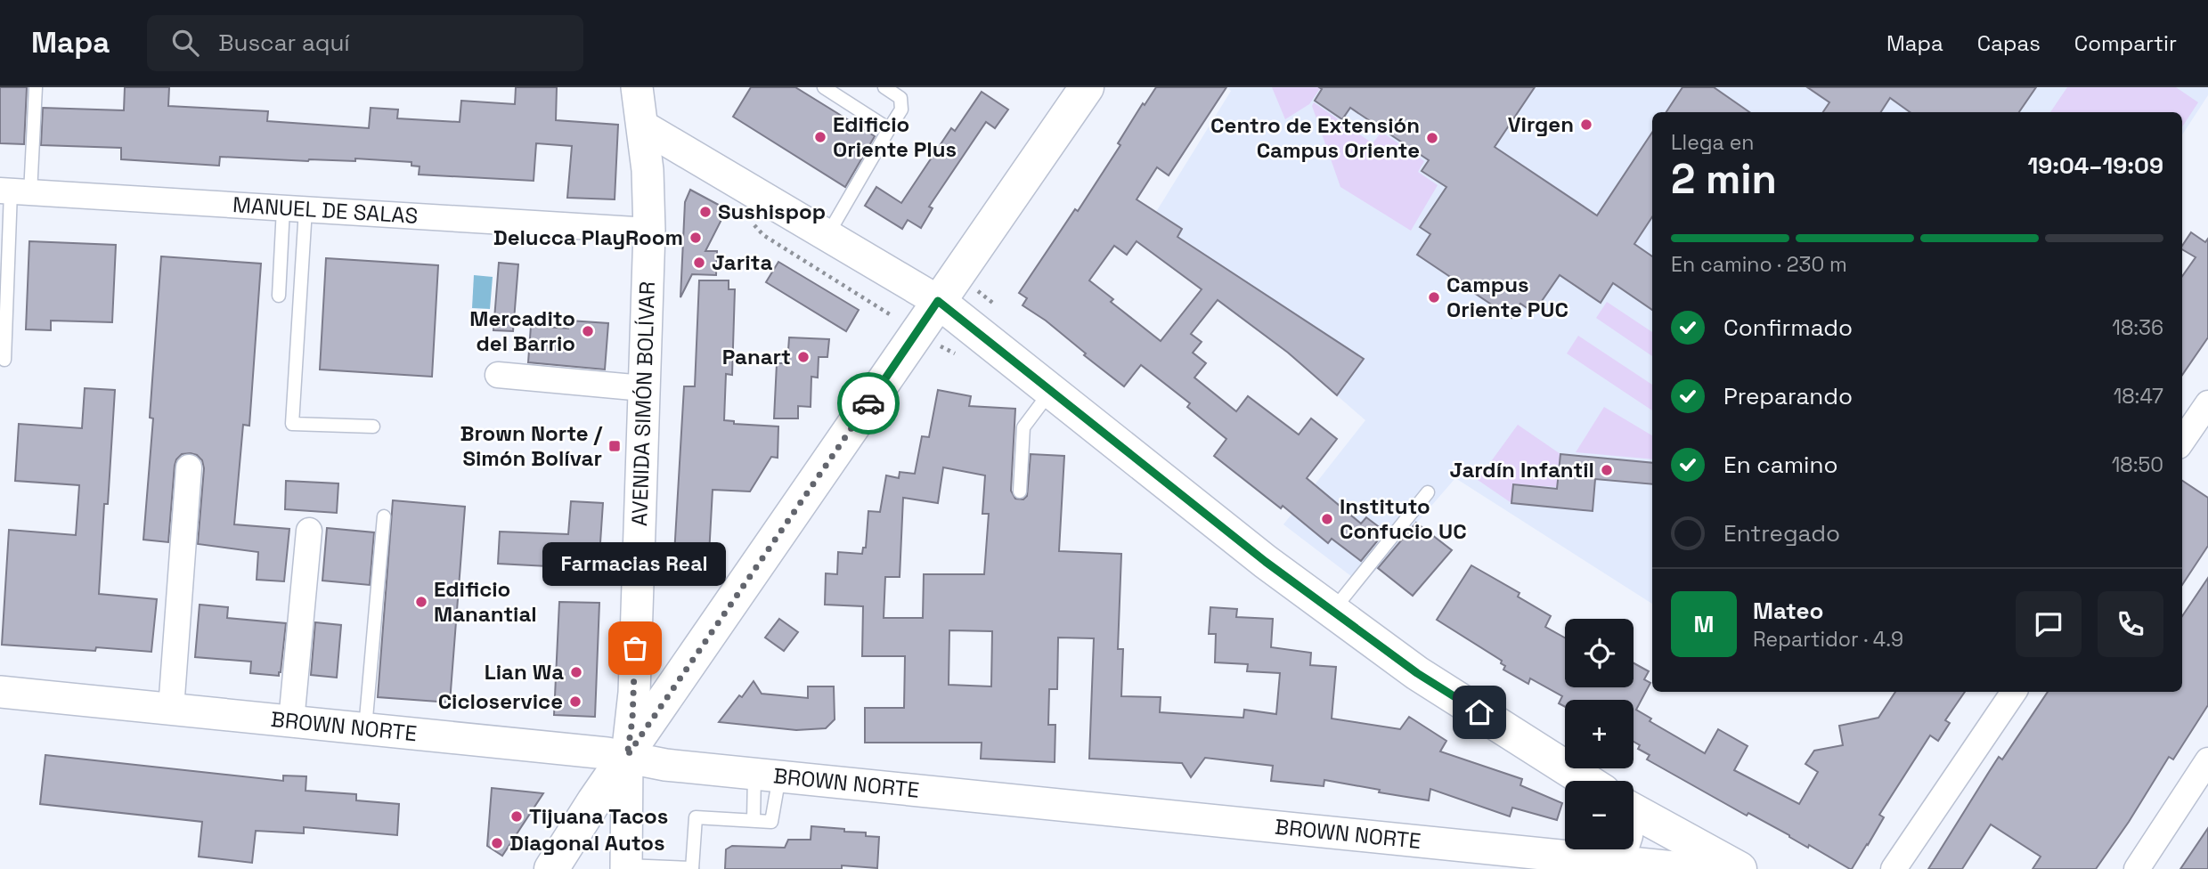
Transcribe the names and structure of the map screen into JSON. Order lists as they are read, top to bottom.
{
  "streets": {
    "street": ["MANUEL DE SALAS", "AVENIDA SIMÓN BOLÍVAR", "BROWN NORTE"]
  },
  "crossings": [
    ["MANUEL DE SALAS", "AVENIDA SIMÓN BOLÍVAR"],
    ["AVENIDA SIMÓN BOLÍVAR", "BROWN NORTE"]
  ],
  "places": {
    "other": [
      "Virgen",
      "Edificio Oriente Plus",
      "Centro de Extensión Campus Oriente",
      "Sushispop",
      "Delucca PlayRoom",
      "Jarita",
      "Campus Oriente PUC",
      "Mercadito del Barrio",
      "Panart",
      "Jardín Infantil",
      "Instituto Confucio UC",
      "Edificio Manantial",
      "Farmacias Real",
      "Lian Wa",
      "Cicloservice",
      "Tijuana Tacos",
      "Diagonal Autos"
    ],
    "transit": ["Brown Norte / Simón Bolívar"]
  },
  "page": {
    "header": "Mapa",
    "search": "Buscar aquí",
    "nav": ["Mapa", "Capas", "Compartir"],
    "heading": ["2 min", "Llega en", "19:04–19:09"],
    "panel": ["Mateo", "Repartidor · 4.9"],
    "bar": "En camino · 230 m",
    "list": [
      ["Confirmado", "18:36"],
      ["Preparando", "18:47"],
      ["En camino", "18:50"],
      "Entregado"
    ],
    "bubble": "Farmacias Real",
    "round": "M",
    "map_buttons": ["+", "−"]
  }
}
